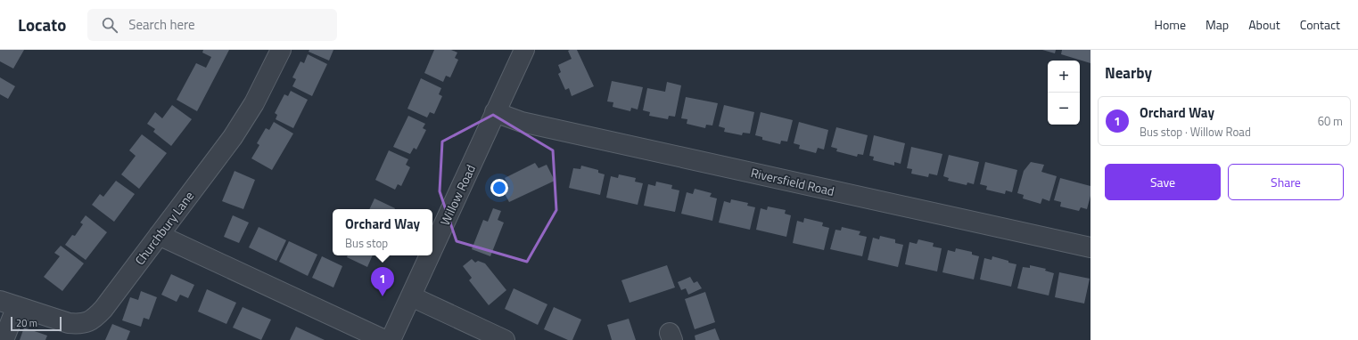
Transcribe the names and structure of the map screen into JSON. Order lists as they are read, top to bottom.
{
  "streets": {
    "street": ["Riversfield Road", "Willow Road", "Churchbury Lane"]
  },
  "crossings": [
    ["Riversfield Road", "Willow Road"]
  ],
  "scale_bar": "20 m",
  "page": {
    "header": "Locato",
    "search": "Search here",
    "nav": [
      "Home",
      "Map",
      "About",
      "Contact"
    ],
    "heading": "Nearby",
    "map_buttons": ["+", "−"],
    "list": [
      {
        "mark": "1",
        "name": "Orchard Way",
        "note": "Bus stop · Willow Road",
        "value": "60 m"
      }
    ],
    "buttons": ["Save", "Share"],
    "popup": ["Orchard Way", "Bus stop"],
    "pins": "1",
    "scale": "20 m"
  }
}
